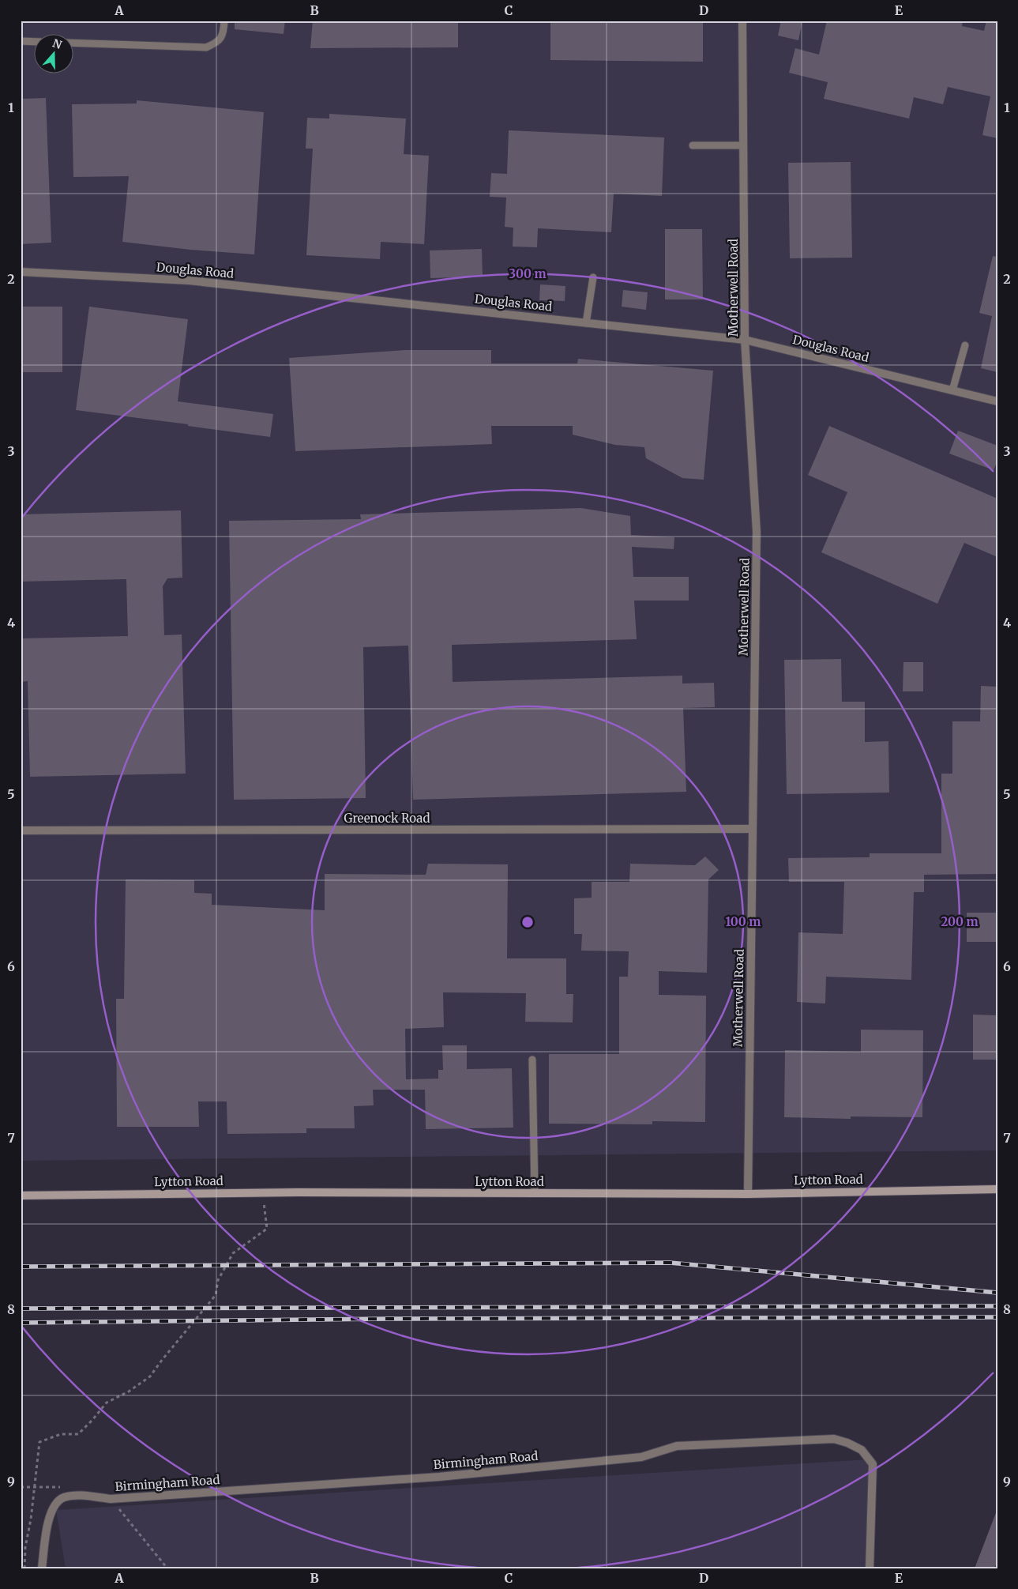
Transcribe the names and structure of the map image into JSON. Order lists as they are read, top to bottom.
{
  "streets": {
    "main road": ["Lytton Road"],
    "street": [
      "Douglas Road",
      "Motherwell Road",
      "Greenock Road",
      "Birmingham Road"
    ]
  },
  "crossings": [
    ["Douglas Road", "Motherwell Road"],
    ["Motherwell Road", "Greenock Road"],
    ["Motherwell Road", "Lytton Road"]
  ],
  "north": "top",
  "grid": {
    "columns": [
      "A",
      "B",
      "C",
      "D",
      "E"
    ],
    "rows": [
      "1",
      "2",
      "3",
      "4",
      "5",
      "6",
      "7",
      "8",
      "9"
    ]
  },
  "rings": ["300 m", "100 m", "200 m"]
}
